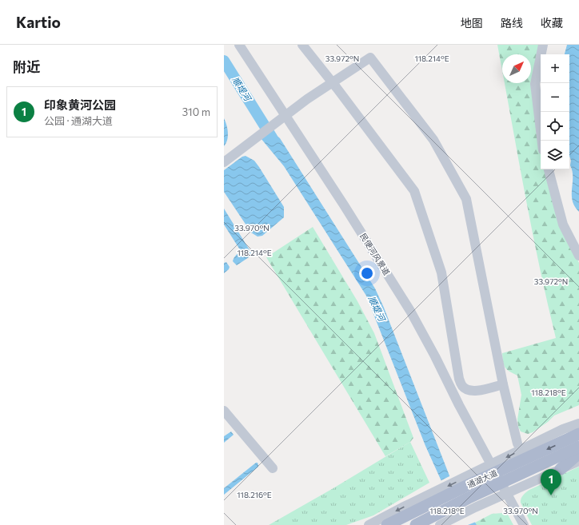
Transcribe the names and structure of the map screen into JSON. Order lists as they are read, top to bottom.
{
  "streets": {
    "main road": ["通湖大道"],
    "street": ["民便河风景道"]
  },
  "crossings": [
    ["民便河风景道", "通湖大道"]
  ],
  "water": ["顺堤河"],
  "north": "top right",
  "page": {
    "header": "Kartio",
    "nav": ["地图", "路线", "收藏"],
    "heading": "附近",
    "map_buttons": ["+", "−"],
    "list": [
      {
        "mark": "1",
        "name": "印象黄河公园",
        "note": "公园 · 通湖大道",
        "value": "310 m"
      }
    ],
    "pins": "1"
  },
  "coordinates": [
    "33.972°N",
    "118.214°E",
    "33.970°N",
    "118.218°E",
    "118.216°E"
  ]
}
